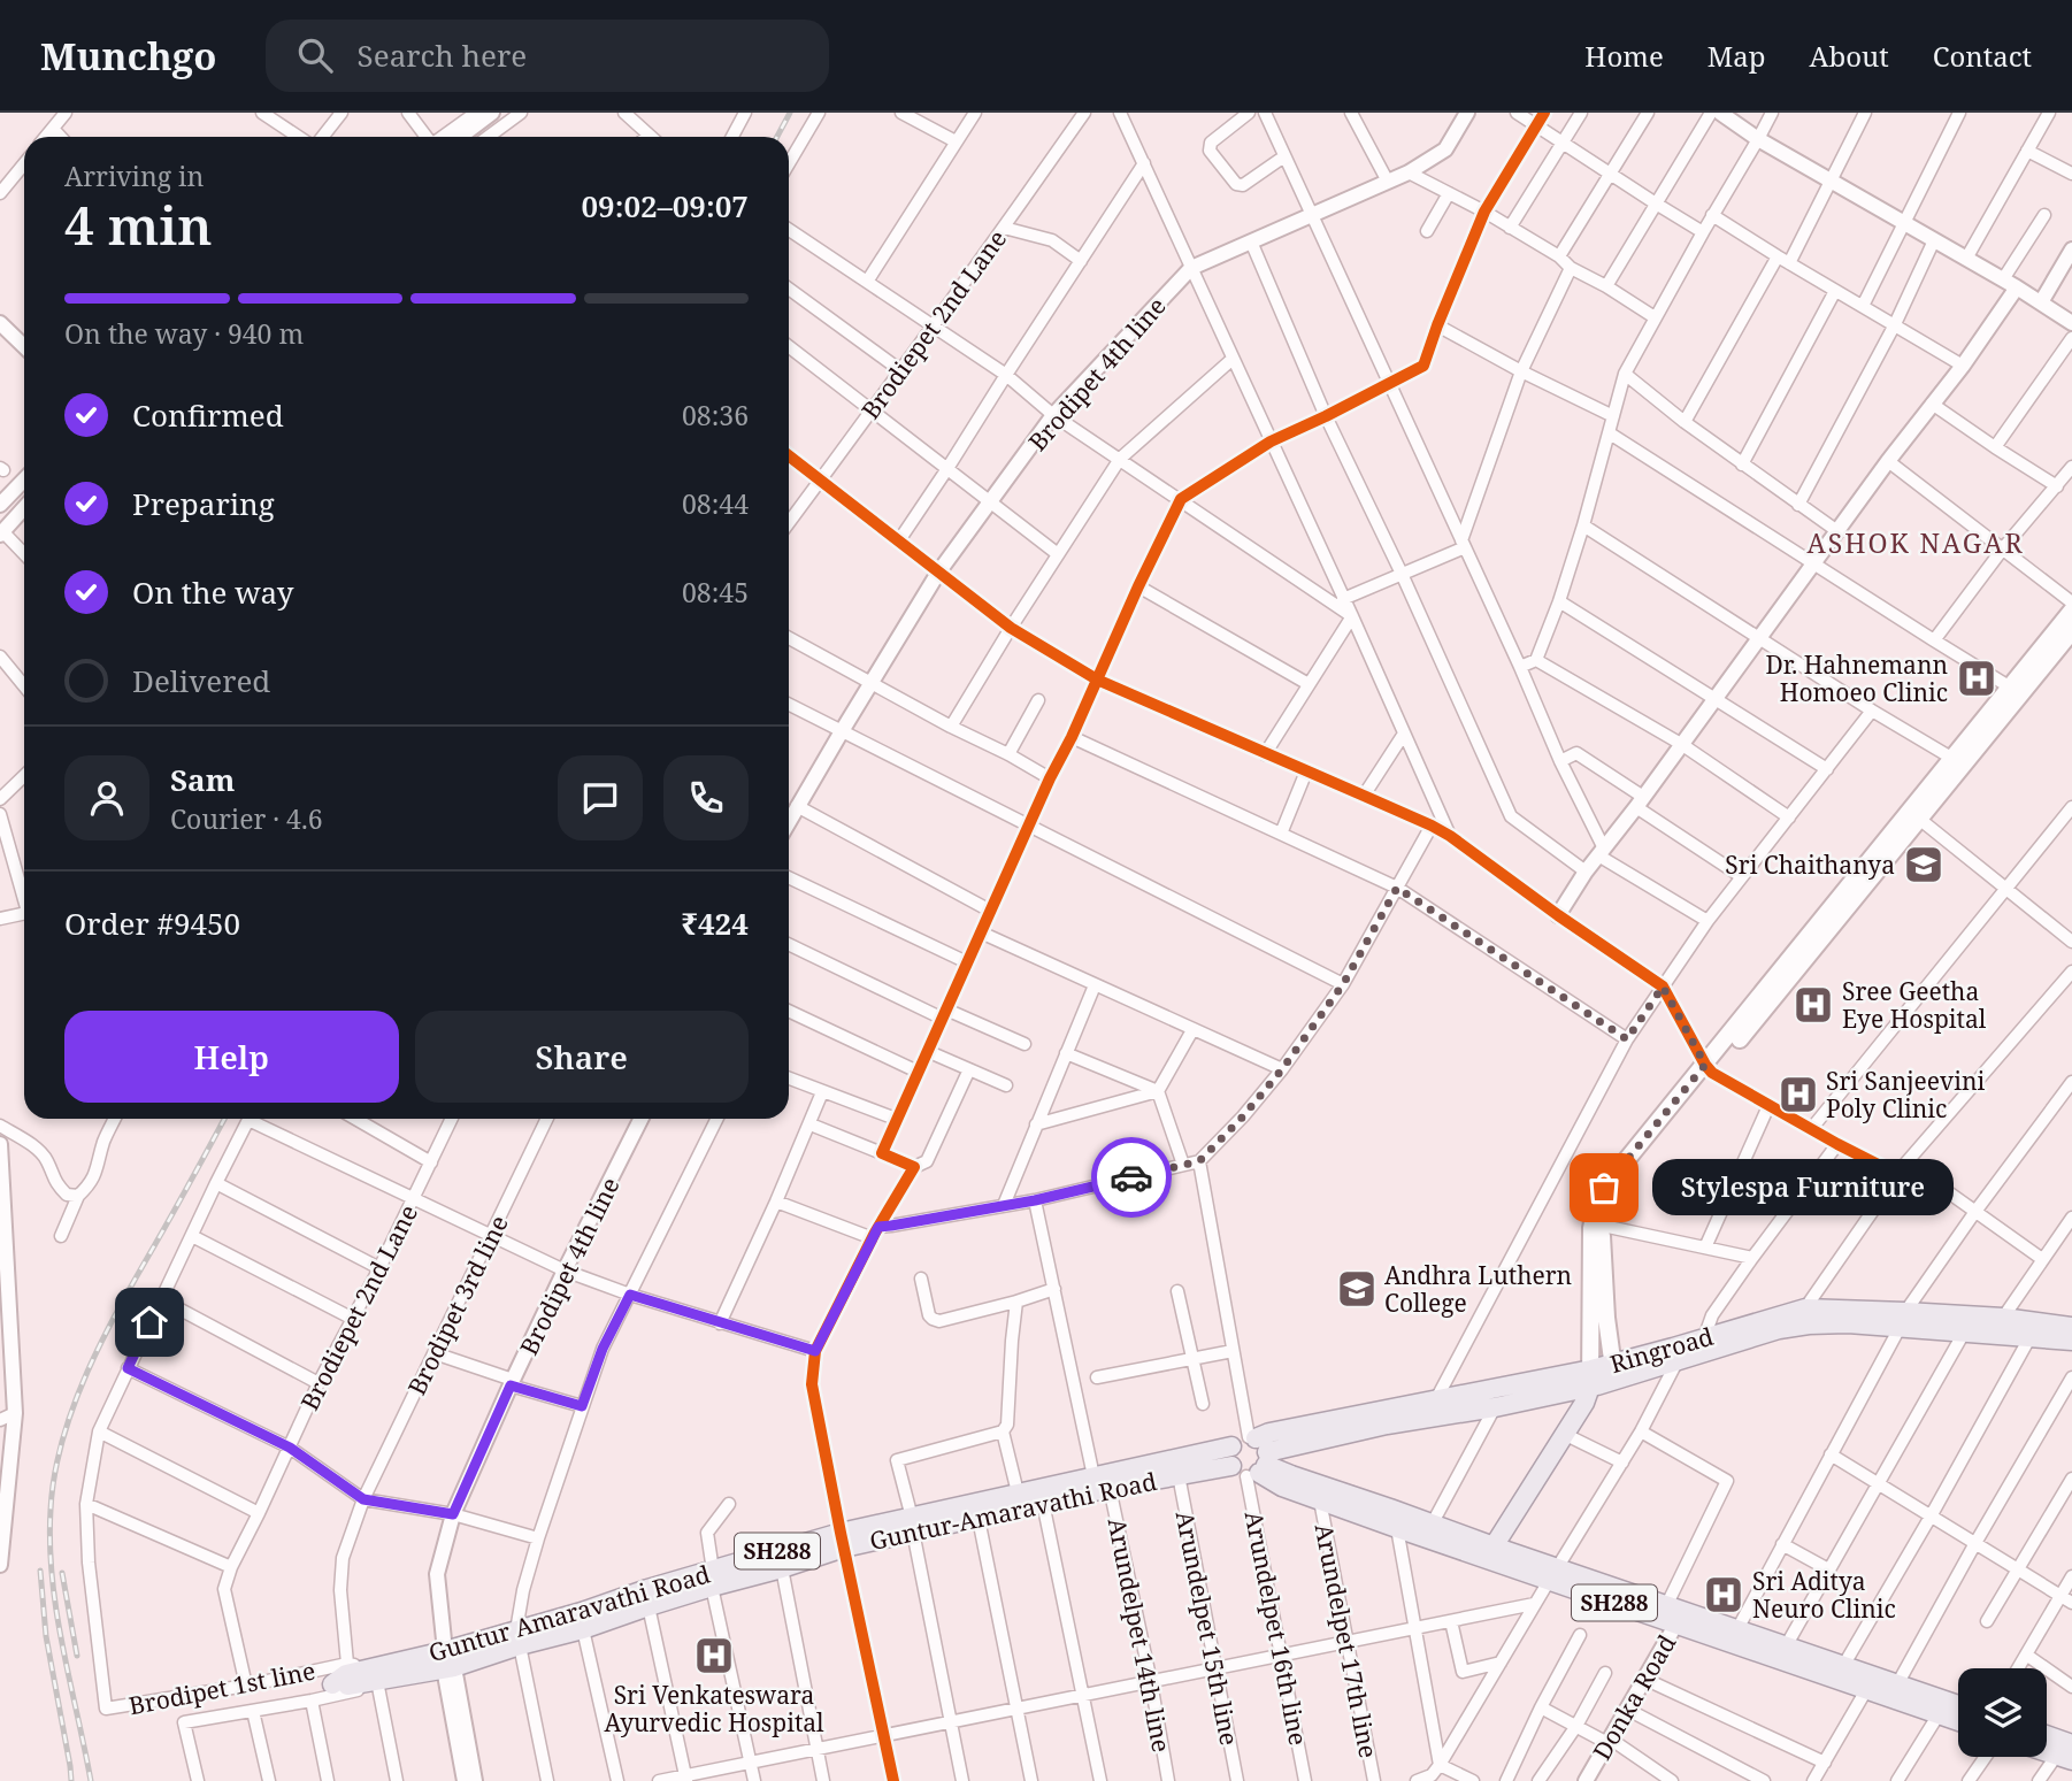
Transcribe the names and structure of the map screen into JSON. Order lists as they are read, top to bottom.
{
  "streets": {
    "main road": [
      "Ringroad",
      "Guntur-Amaravathi Road",
      "SH288",
      "Guntur Amaravathi Road"
    ],
    "street": [
      "Brodiepet 2nd Lane",
      "Brodipet 4th line",
      "Brodipet 3rd line",
      "Arundelpet 15th line",
      "Arundelpet 16th line",
      "Arundelpet 14th line",
      "Arundelpet 17th line",
      "Brodipet 1st line",
      "Donka Road"
    ]
  },
  "crossings": [
    ["Brodiepet 2nd Lane", "Brodipet 1st line"],
    ["Brodipet 4th line", "Guntur Amaravathi Road"],
    ["Brodipet 3rd line", "Brodipet 1st line"],
    ["Ringroad", "Guntur-Amaravathi Road"],
    ["Ringroad", "SH288"],
    ["Ringroad", "Guntur Amaravathi Road"],
    ["Ringroad", "Arundelpet 16th line"],
    ["Guntur-Amaravathi Road", "SH288"],
    ["Guntur-Amaravathi Road", "Guntur Amaravathi Road"],
    ["Guntur-Amaravathi Road", "Arundelpet 15th line"],
    ["Guntur-Amaravathi Road", "Arundelpet 16th line"],
    ["Guntur-Amaravathi Road", "Arundelpet 14th line"],
    ["SH288", "Guntur Amaravathi Road"],
    ["SH288", "Arundelpet 16th line"],
    ["SH288", "Arundelpet 17th line"],
    ["SH288", "Donka Road"],
    ["Guntur Amaravathi Road", "Arundelpet 16th line"],
    ["Guntur Amaravathi Road", "Brodipet 1st line"]
  ],
  "districts": ["ASHOK NAGAR"],
  "places": {
    "hospital": [
      "Dr. Hahnemann Homoeo Clinic",
      "Sree Geetha Eye Hospital",
      "Sri Sanjeevini Poly Clinic",
      "Sri Aditya Neuro Clinic",
      "Sri Venkateswara Ayurvedic Hospital"
    ],
    "school or university": ["Sri Chaithanya", "Andhra Luthern College"],
    "other": ["Stylespa Furniture"]
  },
  "page": {
    "header": "Munchgo",
    "search": "Search here",
    "nav": [
      "Home",
      "Map",
      "About",
      "Contact"
    ],
    "heading": ["4 min", "Arriving in", "09:02–09:07"],
    "panel": [
      "Sam",
      "Courier · 4.6",
      "Order #9450",
      "₹424"
    ],
    "bar": "On the way · 940 m",
    "list": [
      ["Confirmed", "08:36"],
      ["Preparing", "08:44"],
      ["On the way", "08:45"],
      "Delivered"
    ],
    "buttons": ["Help", "Share"],
    "bubble": "Stylespa Furniture"
  }
}
